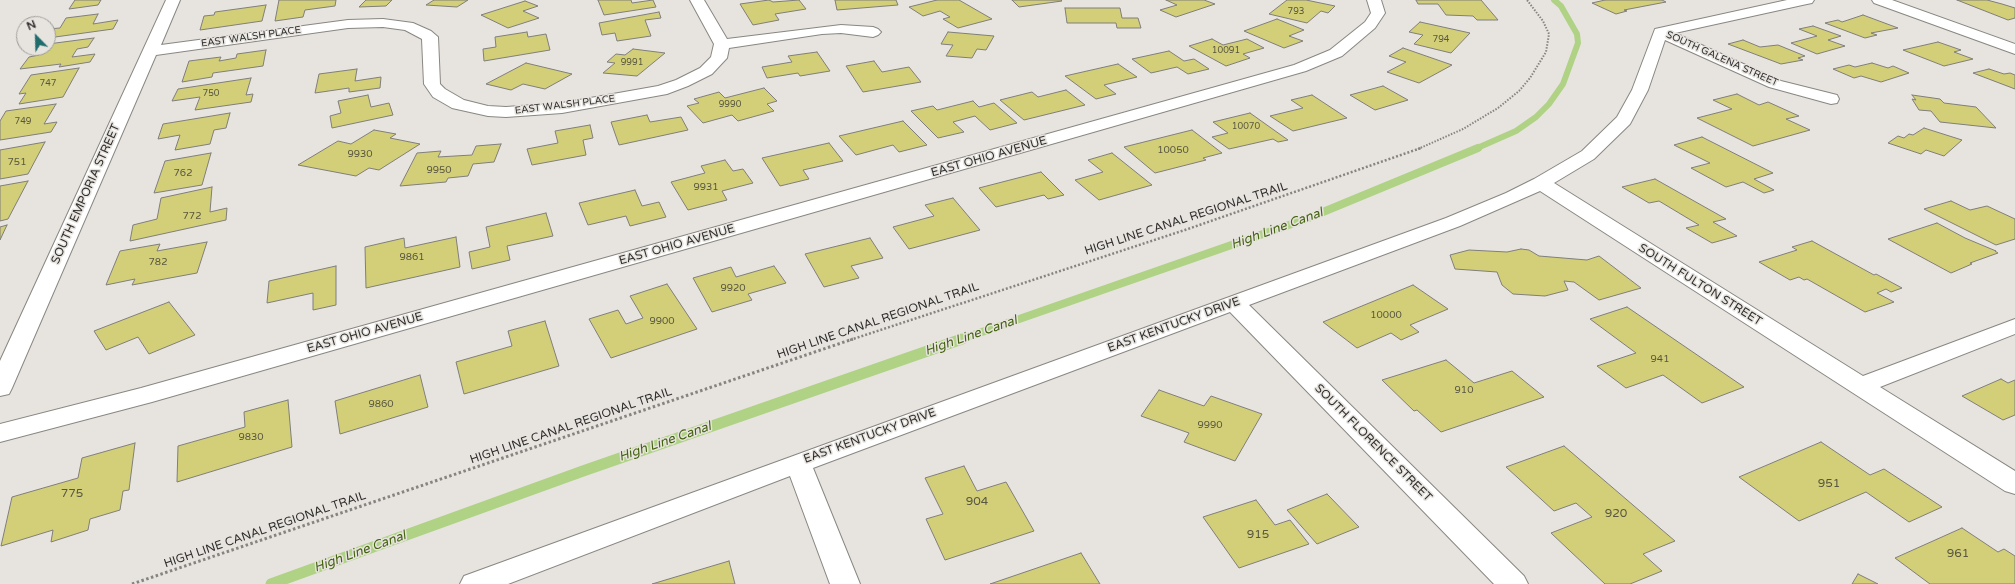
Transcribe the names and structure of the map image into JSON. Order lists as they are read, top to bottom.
{
  "streets": {
    "street": [
      "EAST WALSH PLACE",
      "SOUTH GALENA STREET",
      "EAST OHIO AVENUE",
      "SOUTH EMPORIA STREET",
      "SOUTH FULTON STREET",
      "EAST KENTUCKY DRIVE",
      "SOUTH FLORENCE STREET"
    ],
    "path": ["HIGH LINE CANAL REGIONAL TRAIL"]
  },
  "crossings": [
    ["EAST WALSH PLACE", "SOUTH EMPORIA STREET"],
    ["SOUTH GALENA STREET", "EAST KENTUCKY DRIVE"],
    ["SOUTH FULTON STREET", "EAST KENTUCKY DRIVE"],
    ["EAST KENTUCKY DRIVE", "SOUTH FLORENCE STREET"]
  ],
  "water": ["High Line Canal"],
  "house_numbers": [
    "793",
    "794",
    "10091",
    "9991",
    "747",
    "750",
    "9990",
    "749",
    "10070",
    "10050",
    "9930",
    "751",
    "9950",
    "762",
    "9931",
    "772",
    "9861",
    "782",
    "9920",
    "10000",
    "9900",
    "941",
    "910",
    "9860",
    "9990",
    "9830",
    "951",
    "775",
    "904",
    "920",
    "915",
    "961"
  ],
  "north": "top left"
}
